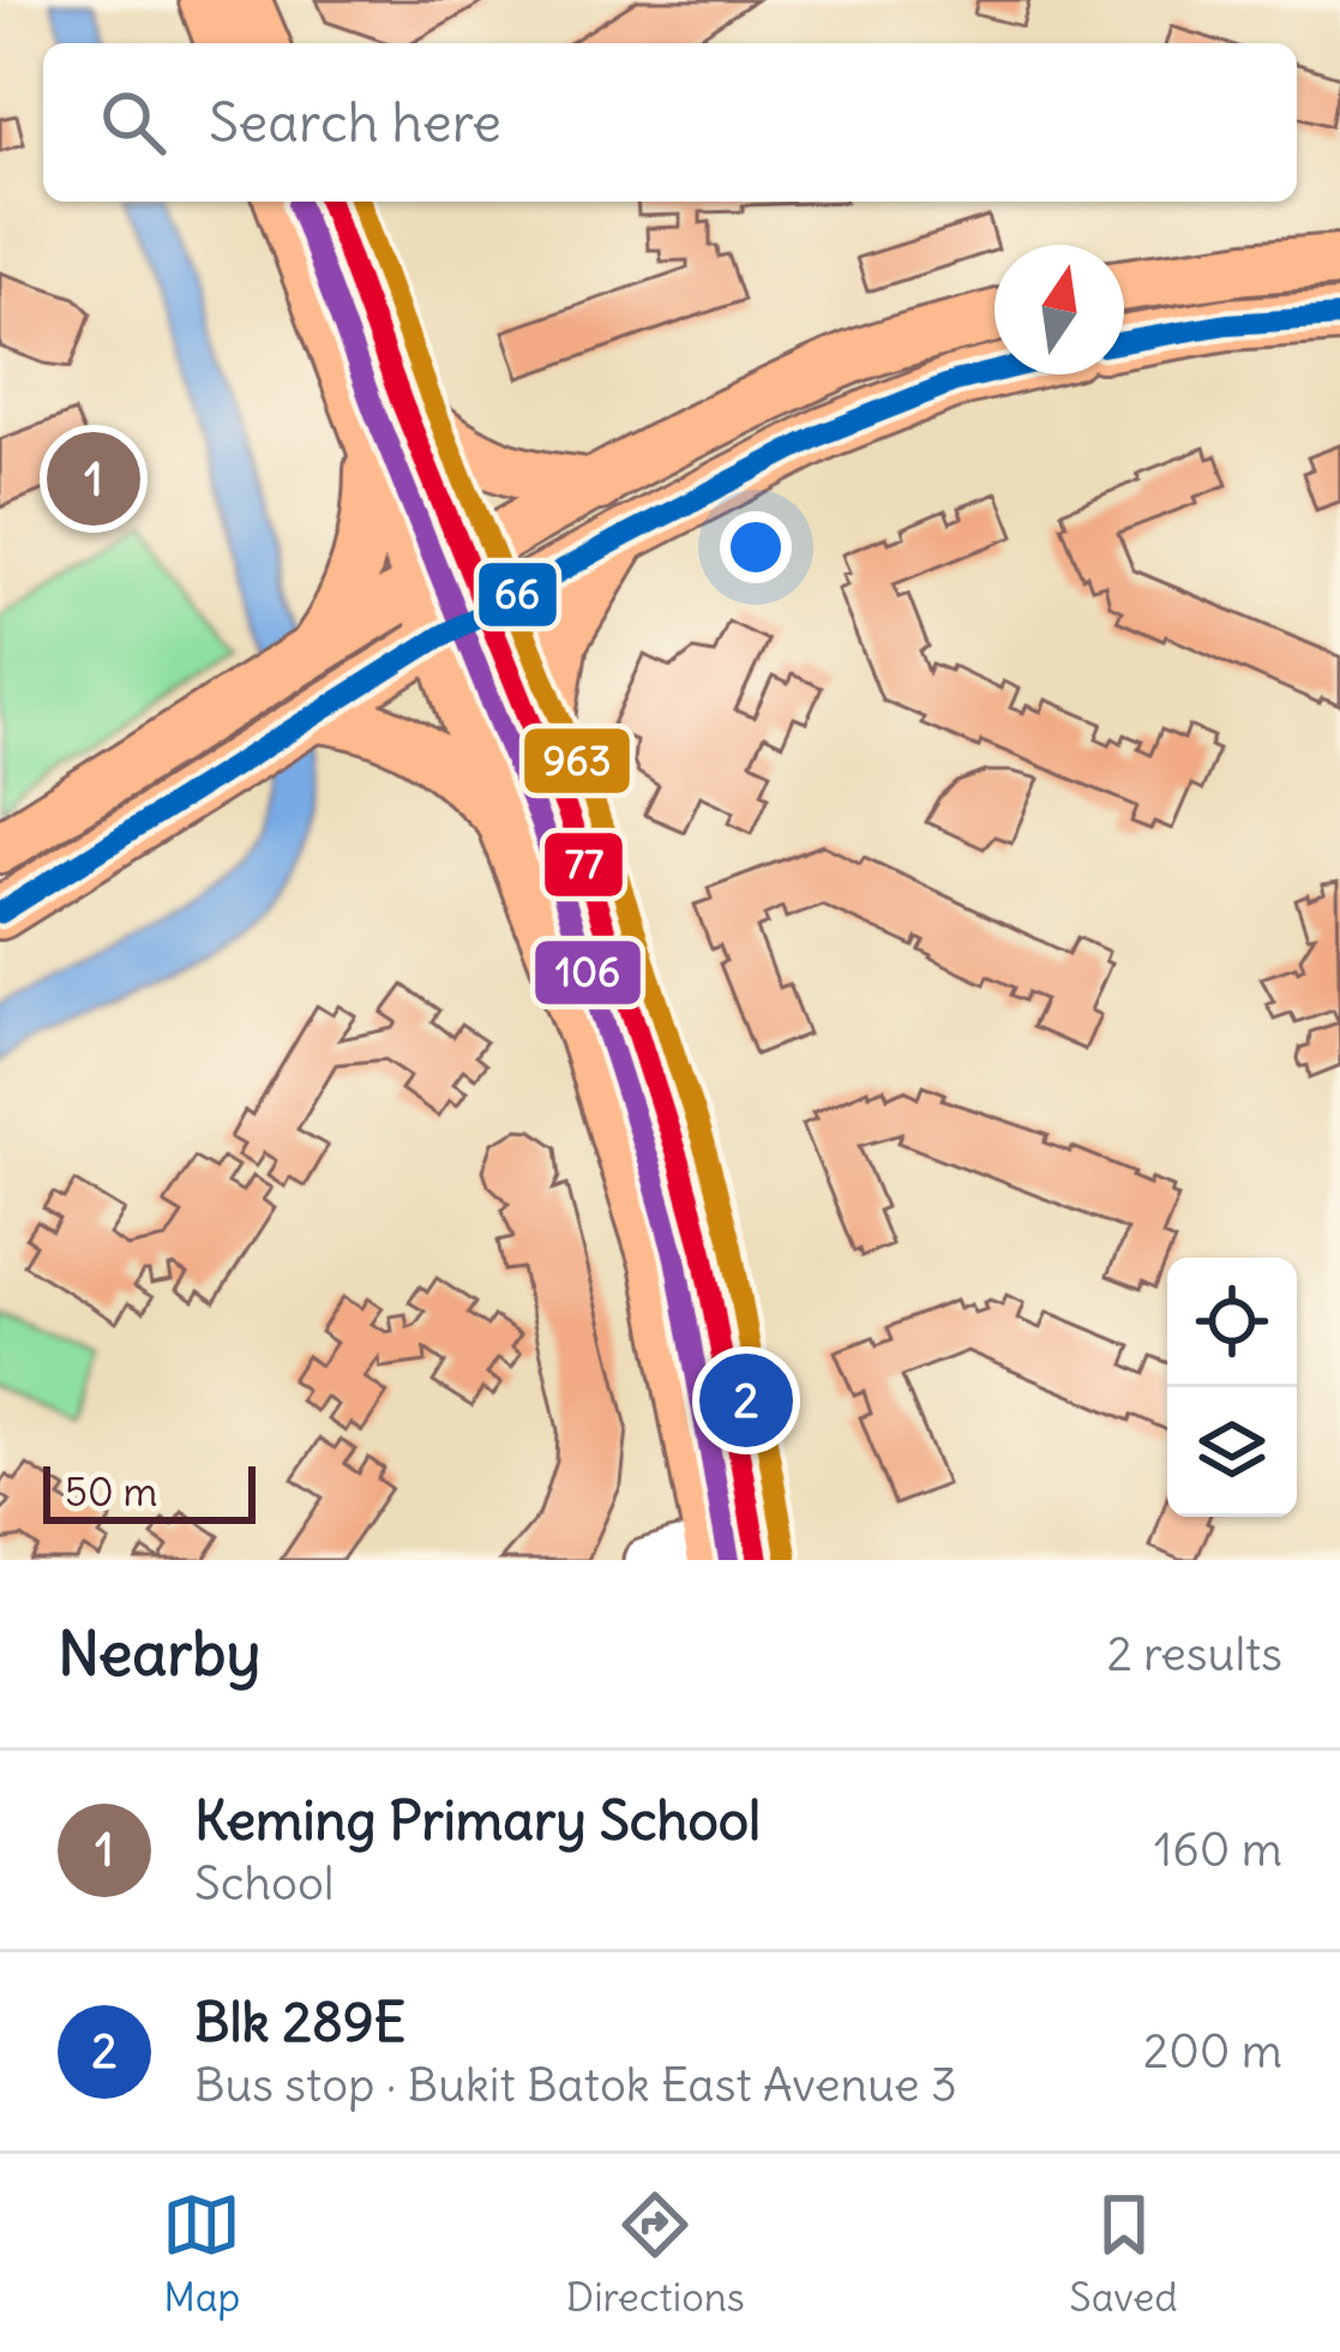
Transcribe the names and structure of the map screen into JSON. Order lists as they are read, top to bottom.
{
  "lines": [
    "transit line 77",
    "transit line 963",
    "transit line 106",
    "transit line 66"
  ],
  "scale_bar": "50 m",
  "north": "top",
  "page": {
    "search": "Search here",
    "pins": ["1", "2"],
    "scale": "50 m",
    "heading": ["Nearby", "2 results"],
    "list": [
      {
        "mark": "1",
        "name": "Keming Primary School",
        "note": "School",
        "value": "160 m"
      },
      {
        "mark": "2",
        "name": "Blk 289E",
        "note": "Bus stop · Bukit Batok East Avenue 3",
        "value": "200 m"
      }
    ],
    "nav": ["Map", "Directions", "Saved"]
  }
}
